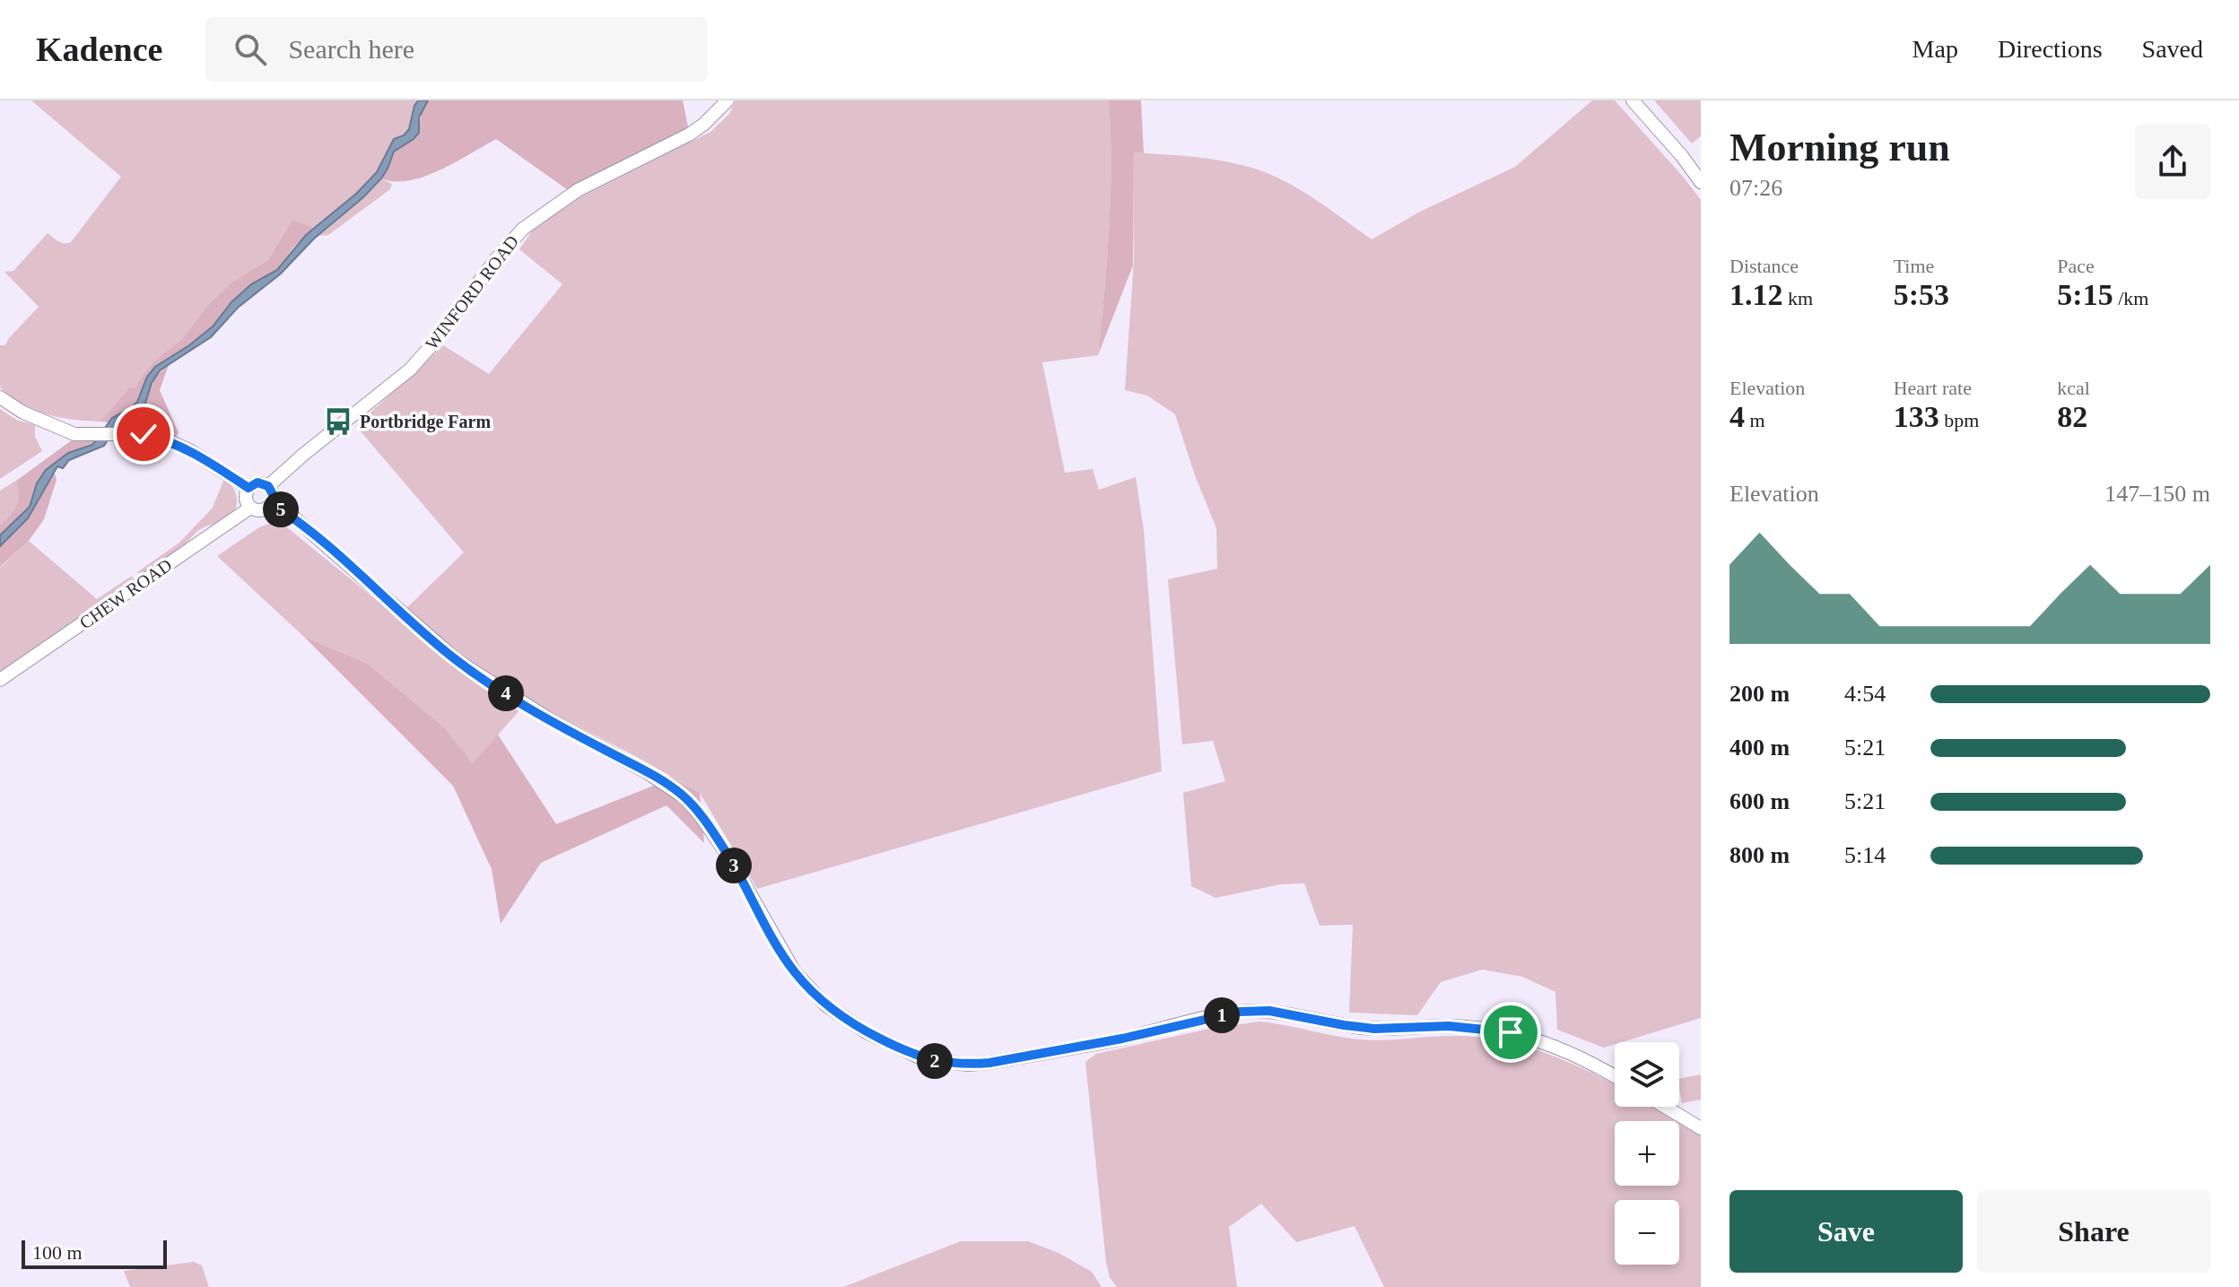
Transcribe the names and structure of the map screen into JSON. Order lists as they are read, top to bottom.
{
  "streets": {
    "street": ["WINFORD ROAD", "CHEW ROAD"]
  },
  "crossings": [
    ["WINFORD ROAD", "CHEW ROAD"]
  ],
  "places": {
    "bus stop": ["Portbridge Farm"]
  },
  "scale_bar": "100 m",
  "page": {
    "header": "Kadence",
    "search": "Search here",
    "nav": ["Map", "Directions", "Saved"],
    "heading": ["Morning run", "07:26"],
    "stats": [
      ["Distance", "1.12 km"],
      ["Time", "5:53"],
      ["Pace", "5:15 /km"],
      ["Elevation", "4 m"],
      ["Heart rate", "133 bpm"],
      ["kcal", "82"]
    ],
    "chart": ["Elevation", "147–150 m"],
    "pins": [
      "5",
      "4",
      "3",
      "1",
      "2"
    ],
    "list": [
      {
        "name": "200 m",
        "note": "4:54"
      },
      {
        "name": "400 m",
        "note": "5:21"
      },
      {
        "name": "600 m",
        "note": "5:21"
      },
      {
        "name": "800 m",
        "note": "5:14"
      }
    ],
    "map_buttons": ["+", "−"],
    "buttons": ["Save", "Share"],
    "scale": "100 m"
  }
}
